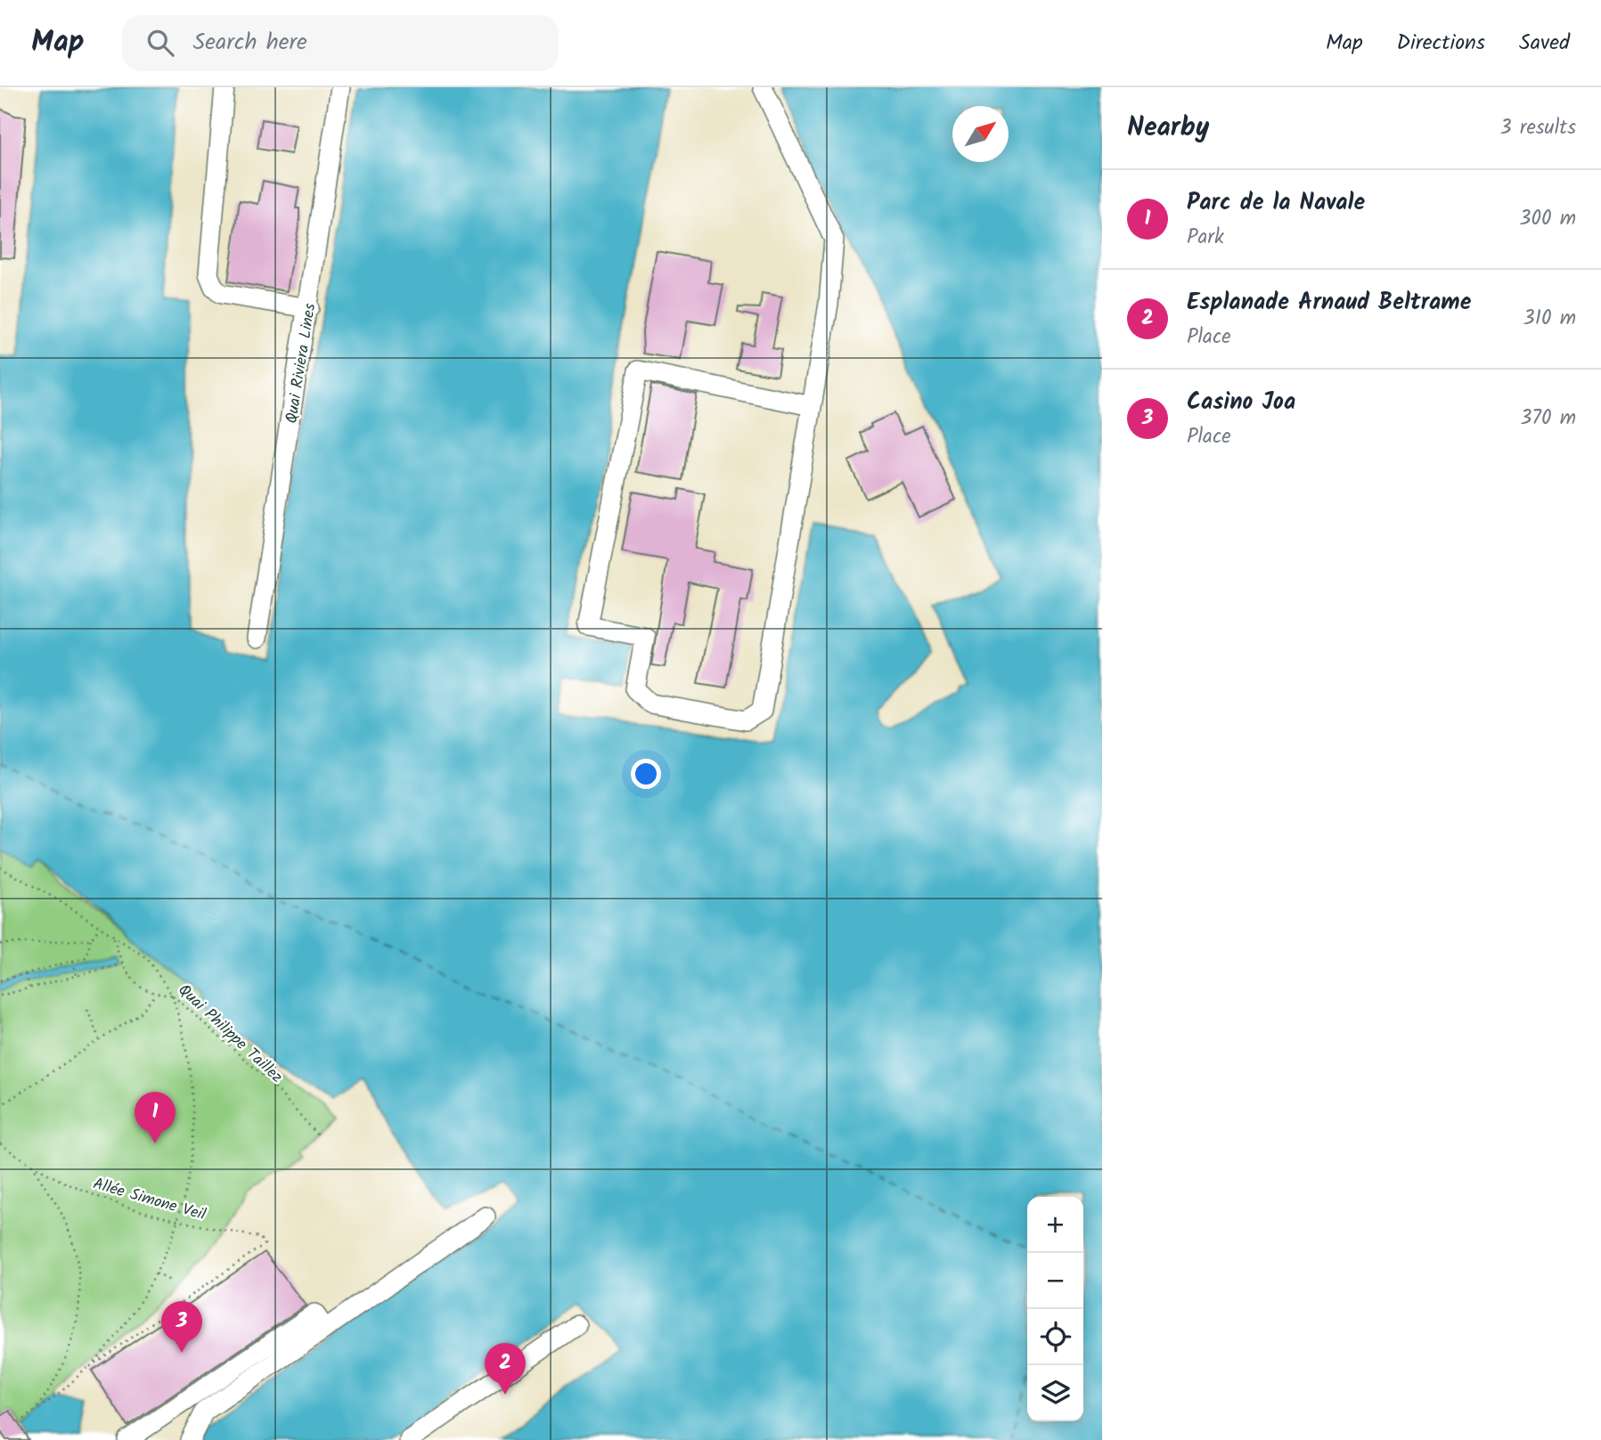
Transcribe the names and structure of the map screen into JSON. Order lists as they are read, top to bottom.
{
  "streets": {
    "street": ["Quai Riviera Lines"],
    "path": ["Quai Philippe Taillez", "Allée Simone Veil"]
  },
  "north": "top right",
  "page": {
    "header": "Map",
    "search": "Search here",
    "nav": ["Map", "Directions", "Saved"],
    "heading": ["Nearby", "3 results"],
    "list": [
      {
        "mark": "1",
        "name": "Parc de la Navale",
        "note": "Park",
        "value": "300 m"
      },
      {
        "mark": "2",
        "name": "Esplanade Arnaud Beltrame",
        "note": "Place",
        "value": "310 m"
      },
      {
        "mark": "3",
        "name": "Casino Joa",
        "note": "Place",
        "value": "370 m"
      }
    ],
    "pins": ["1", "3", "2"],
    "map_buttons": ["+", "−"]
  }
}
